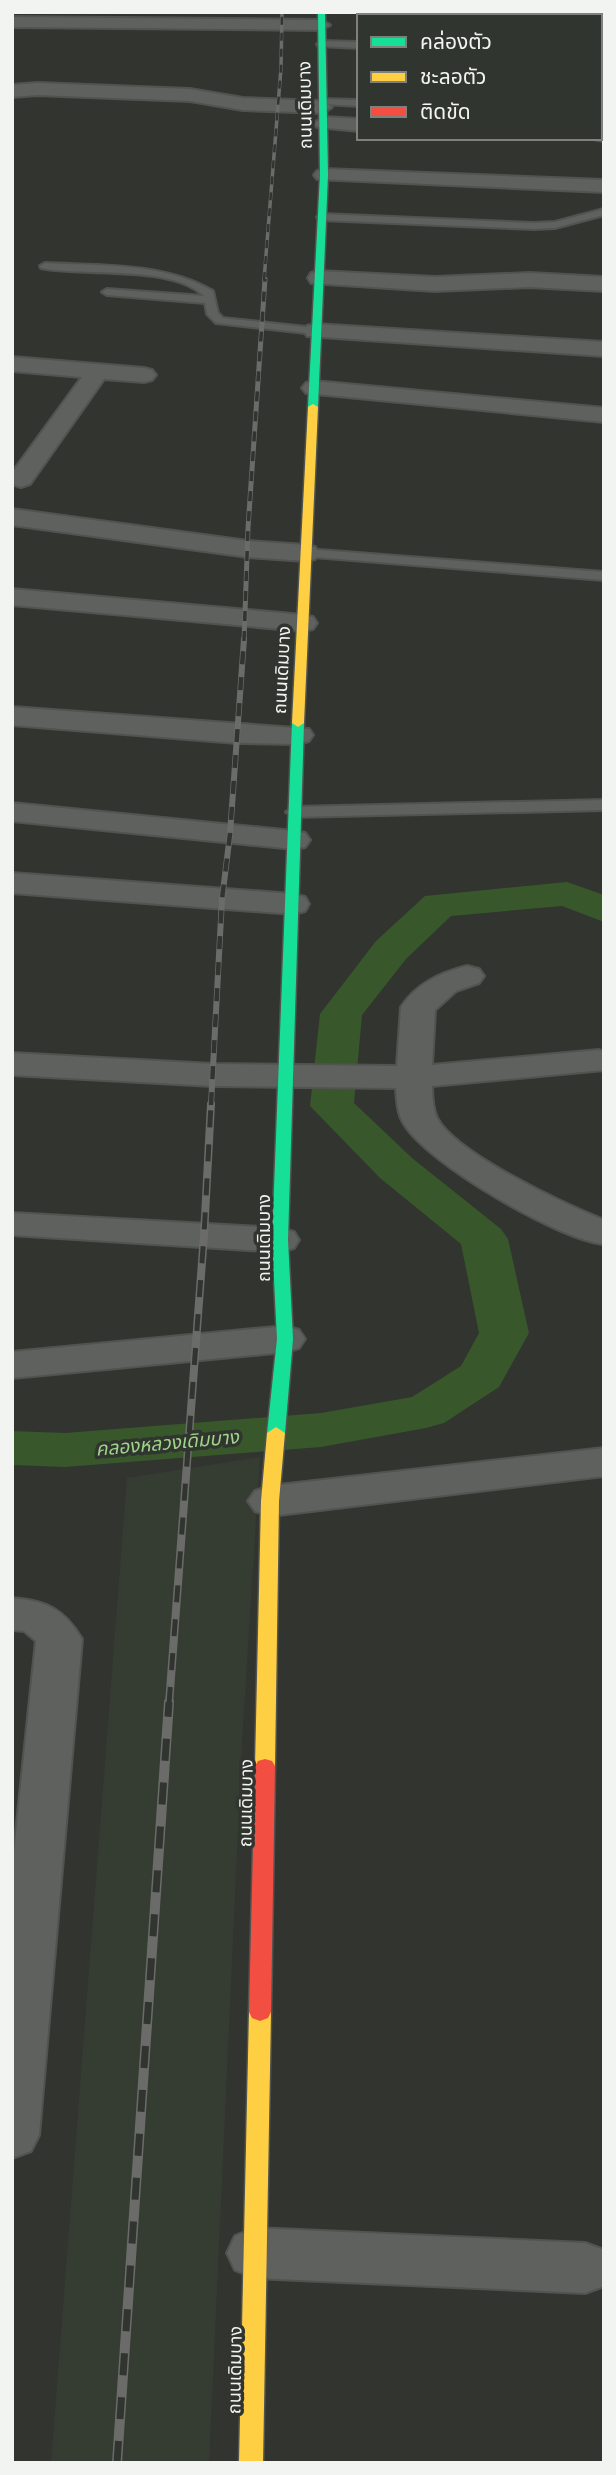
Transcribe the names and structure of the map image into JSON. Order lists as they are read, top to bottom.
{
  "streets": {
    "street": ["ถนนเดิมบาง"]
  },
  "water": ["คลองหลวงเดิมบาง"],
  "legend": ["คล่องตัว", "ชะลอตัว", "ติดขัด"]
}
